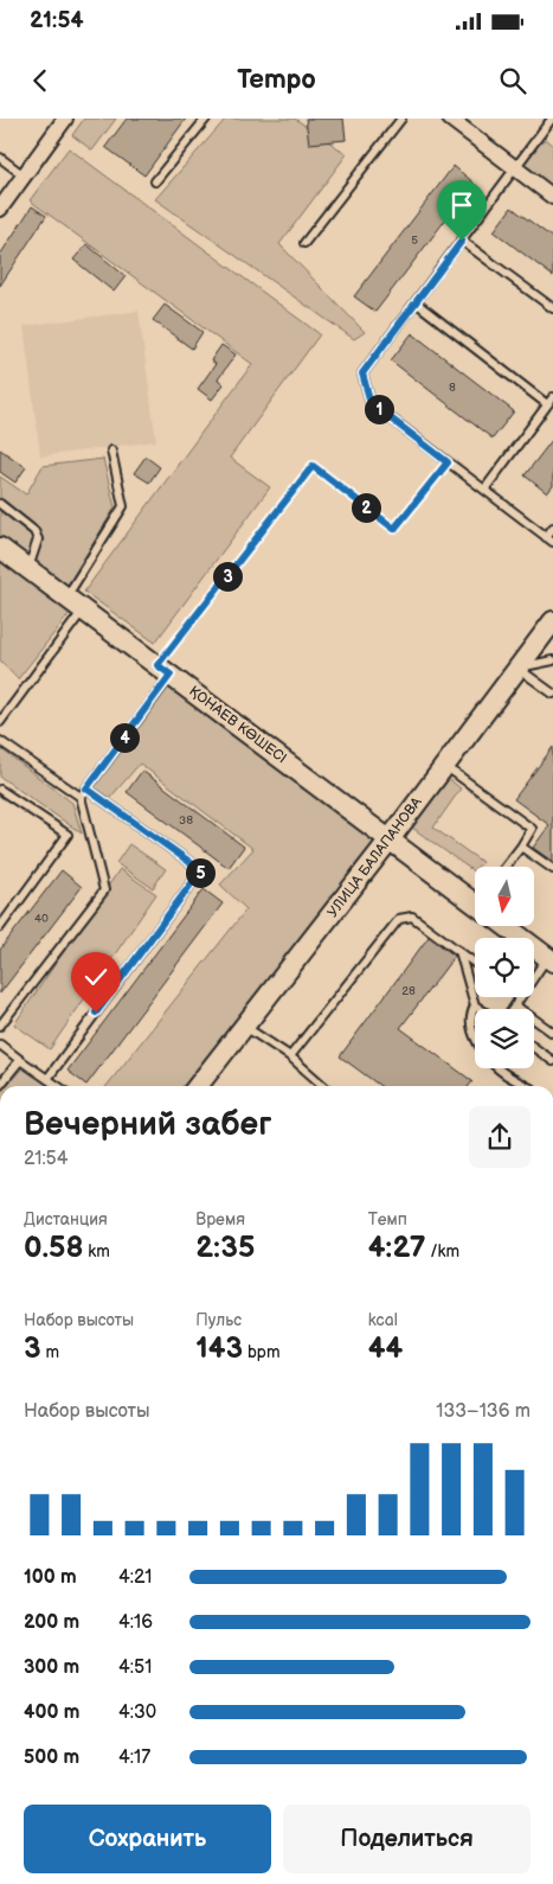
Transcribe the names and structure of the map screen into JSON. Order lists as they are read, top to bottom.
{
  "streets": {
    "street": ["ҚОНАЕВ КӨШЕСІ", "УЛИЦА БАЛАПАНОВА"]
  },
  "crossings": [
    ["ҚОНАЕВ КӨШЕСІ", "УЛИЦА БАЛАПАНОВА"]
  ],
  "house_numbers": [
    "5",
    "8",
    "38",
    "40",
    "28"
  ],
  "north": "bottom",
  "page": {
    "status": "21:54",
    "header": "Tempo",
    "pins": [
      "1",
      "2",
      "3",
      "4",
      "5"
    ],
    "heading": ["Вечерний забег", "21:54"],
    "stats": [
      ["Дистанция", "0.58 km"],
      ["Время", "2:35"],
      ["Темп", "4:27 /km"],
      ["Набор высоты", "3 m"],
      ["Пульс", "143 bpm"],
      ["kcal", "44"]
    ],
    "chart": ["Набор высоты", "133–136 m"],
    "list": [
      {
        "name": "100 m",
        "note": "4:21"
      },
      {
        "name": "200 m",
        "note": "4:16"
      },
      {
        "name": "300 m",
        "note": "4:51"
      },
      {
        "name": "400 m",
        "note": "4:30"
      },
      {
        "name": "500 m",
        "note": "4:17"
      }
    ],
    "buttons": ["Сохранить", "Поделиться"]
  }
}
